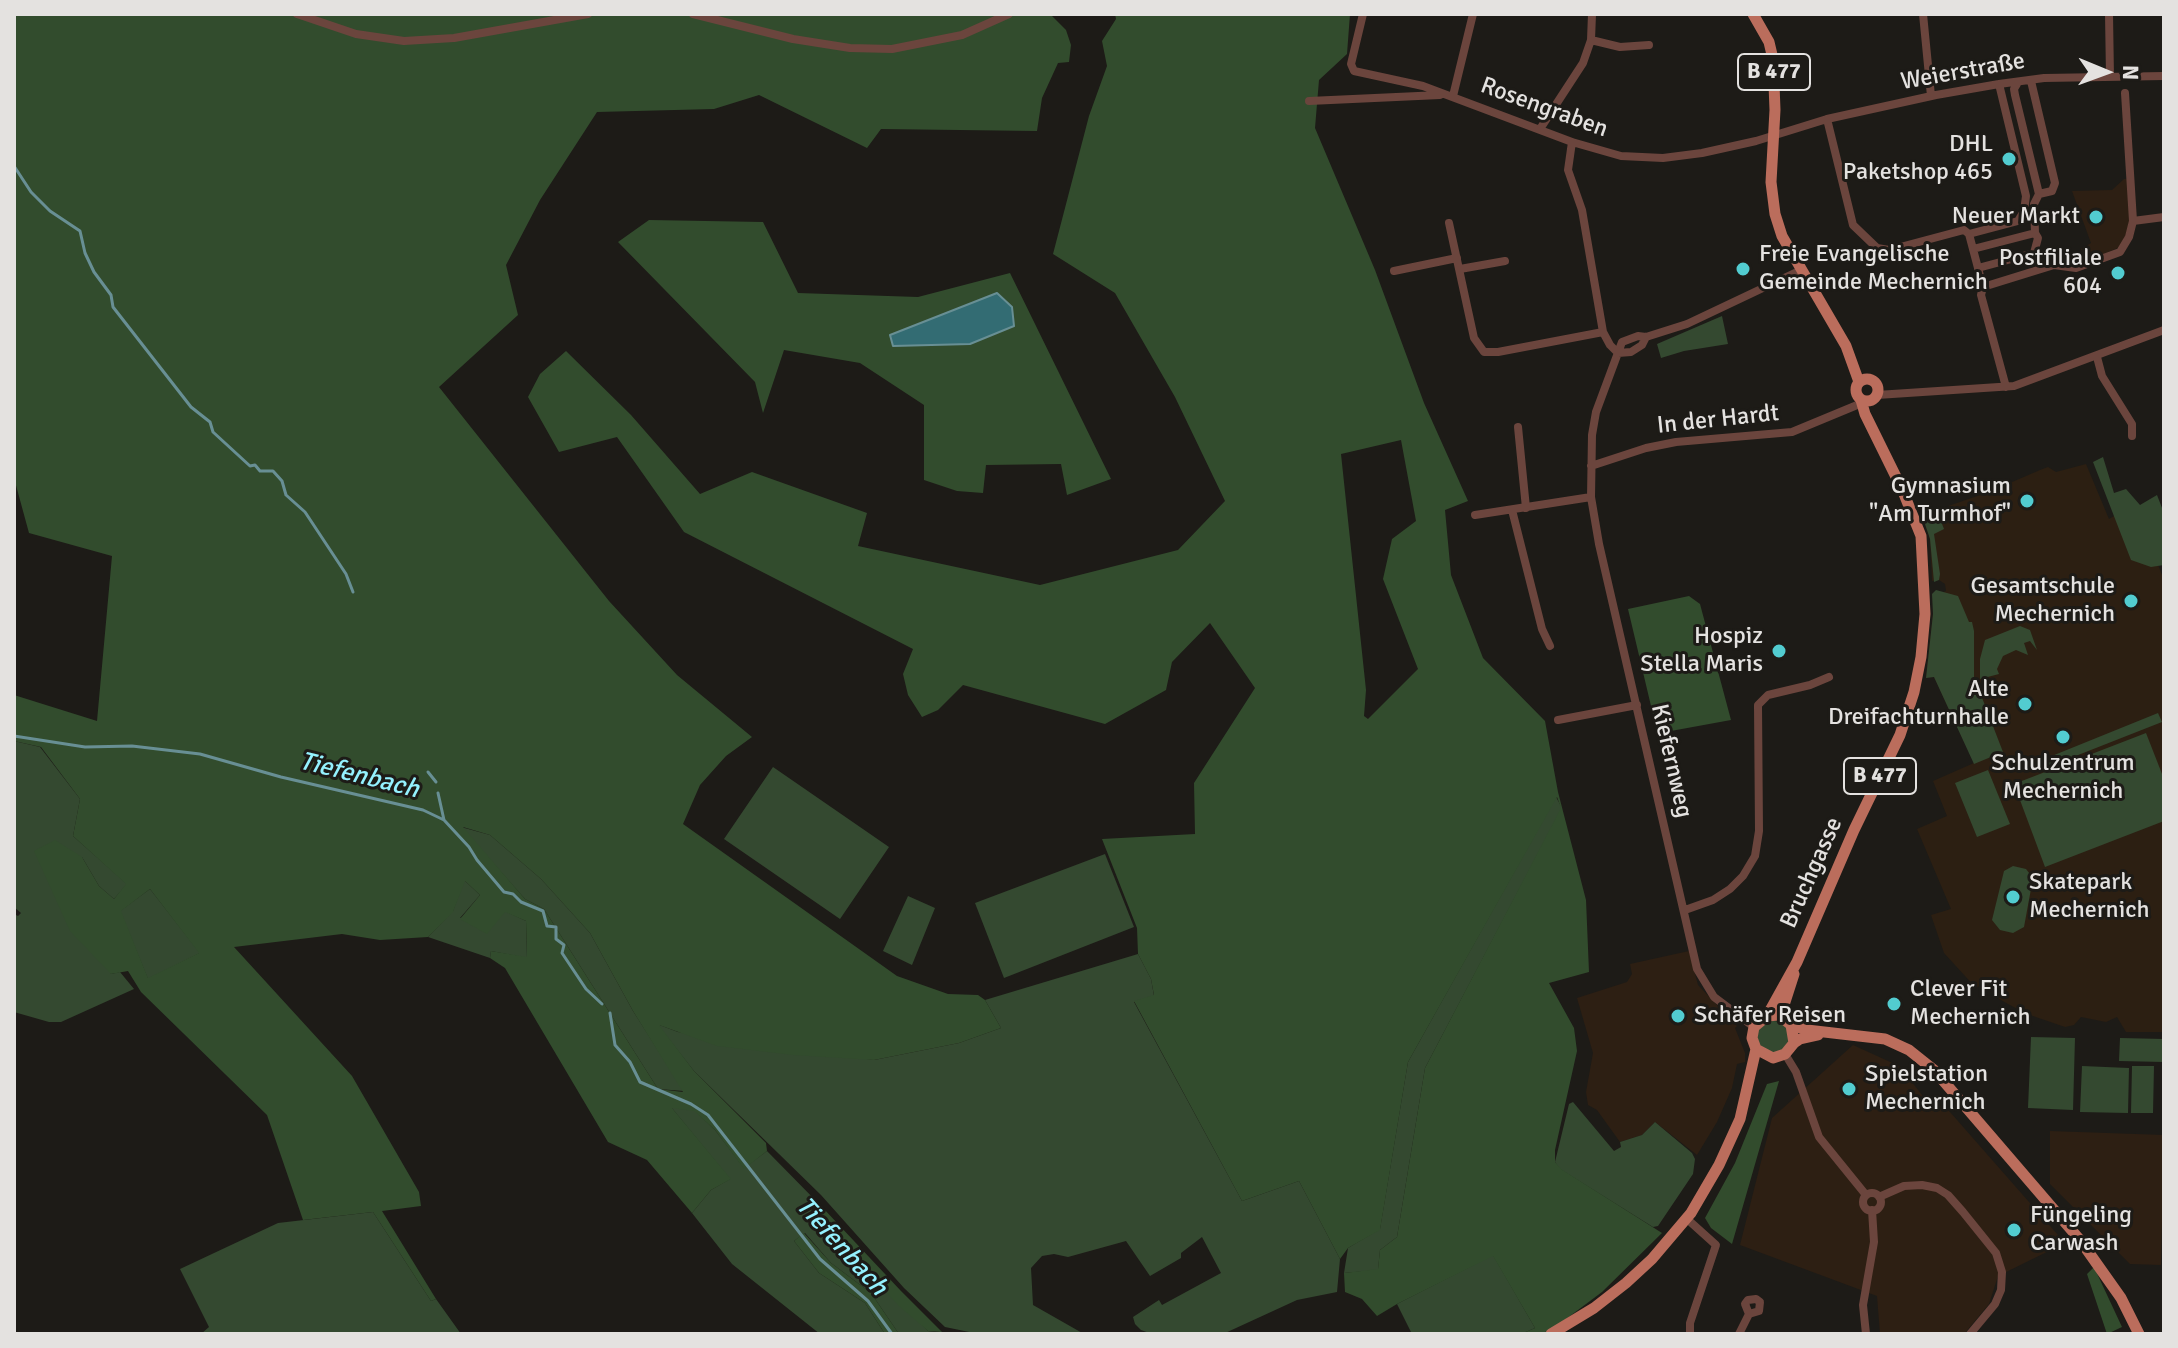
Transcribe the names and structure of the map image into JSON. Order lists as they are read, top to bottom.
{
  "streets": {
    "main road": ["B 477", "Bruchgasse"],
    "street": [
      "Weierstraße",
      "Rosengraben",
      "In der Hardt",
      "Kiefernweg"
    ]
  },
  "crossings": [
    ["B 477", "Weierstraße"],
    ["B 477", "Rosengraben"],
    ["B 477", "In der Hardt"],
    ["B 477", "Kiefernweg"],
    ["B 477", "Bruchgasse"],
    ["Weierstraße", "Rosengraben"],
    ["In der Hardt", "Kiefernweg"],
    ["In der Hardt", "Bruchgasse"],
    ["Kiefernweg", "Bruchgasse"]
  ],
  "water": ["Tiefenbach"],
  "places": [
    "DHL Paketshop 465",
    "Neuer Markt",
    "Freie Evangelische Gemeinde Mechernich",
    "Postfiliale 604",
    "Gymnasium \"Am Turmhof\"",
    "Gesamtschule Mechernich",
    "Hospiz Stella Maris",
    "Alte Dreifachturnhalle",
    "Schulzentrum Mechernich",
    "Skatepark Mechernich",
    "Clever Fit Mechernich",
    "Schäfer Reisen",
    "Spielstation Mechernich",
    "Füngeling Carwash"
  ],
  "north": "right"
}
